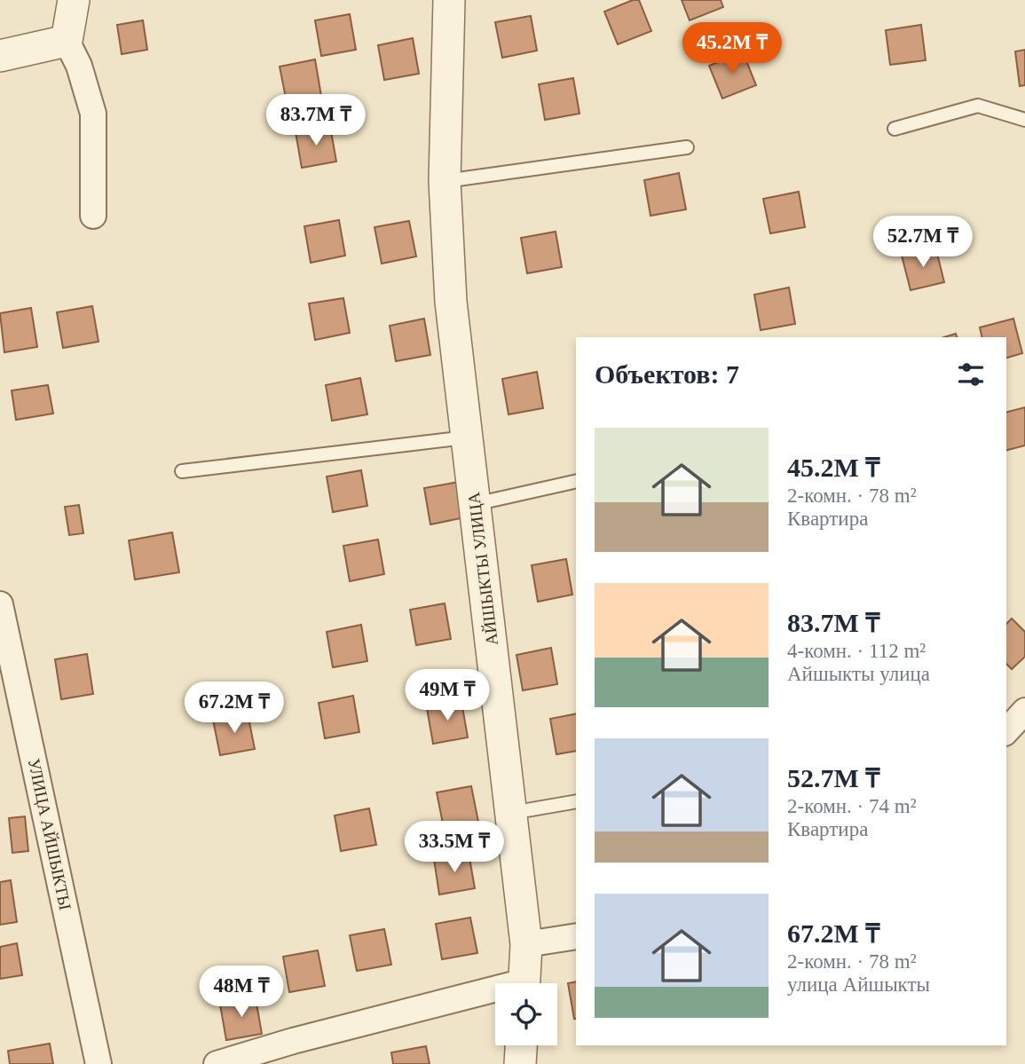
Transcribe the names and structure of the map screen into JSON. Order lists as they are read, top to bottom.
{
  "streets": {
    "street": ["АЙШЫКТЫ УЛИЦА", "УЛИЦА АЙШЫКТЫ"]
  },
  "page": {
    "price": [
      "45.2M ₸",
      "83.7M ₸",
      "52.7M ₸",
      "49M ₸",
      "67.2M ₸",
      "33.5M ₸",
      "48M ₸"
    ],
    "heading": "Объектов: 7",
    "list": [
      {
        "name": "45.2M ₸",
        "note": "2-комн. · 78 m² · Квартира"
      },
      {
        "name": "83.7M ₸",
        "note": "4-комн. · 112 m² · Айшыкты улица"
      },
      {
        "name": "52.7M ₸",
        "note": "2-комн. · 74 m² · Квартира"
      },
      {
        "name": "67.2M ₸",
        "note": "2-комн. · 78 m² · улица Айшыкты"
      }
    ]
  }
}
